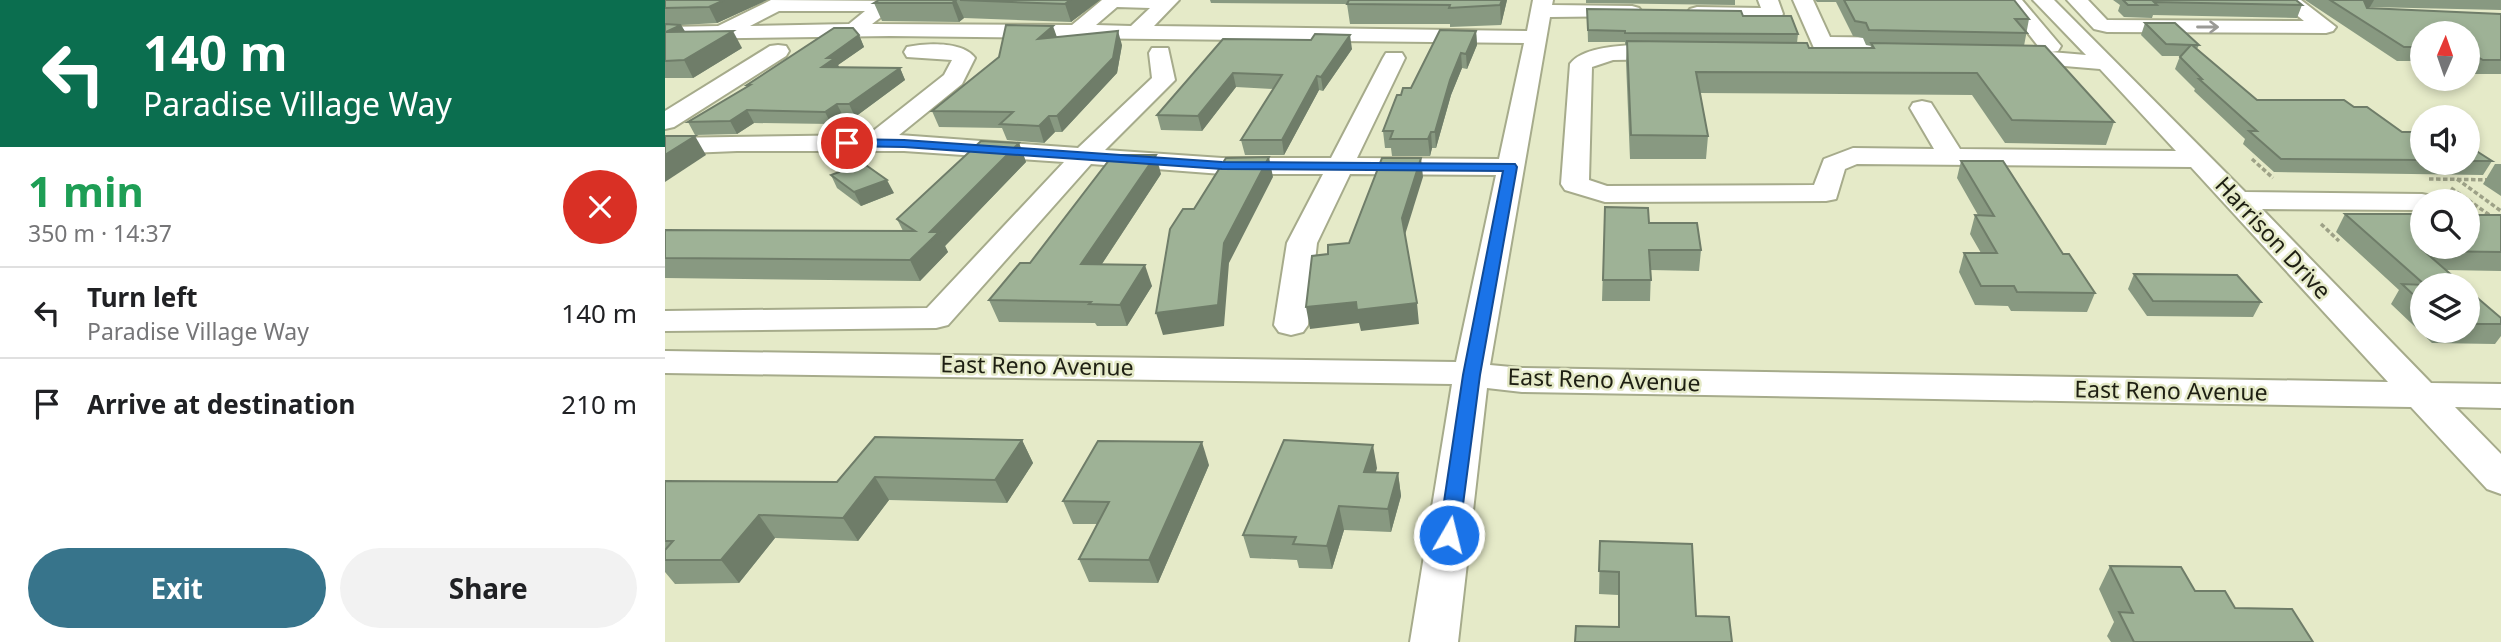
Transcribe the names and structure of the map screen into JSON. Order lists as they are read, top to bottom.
{
  "streets": {
    "street": ["Harrison Drive", "East Reno Avenue"]
  },
  "crossings": [
    ["Harrison Drive", "East Reno Avenue"]
  ],
  "north": "top",
  "page": {
    "turn": ["140 m", "Paradise Village Way"],
    "heading": ["1 min", "350 m · 14:37"],
    "list": [
      {
        "name": "Turn left",
        "note": "Paradise Village Way",
        "value": "140 m"
      },
      {
        "name": "Arrive at destination",
        "value": "210 m"
      }
    ],
    "buttons": ["Exit", "Share"]
  }
}
